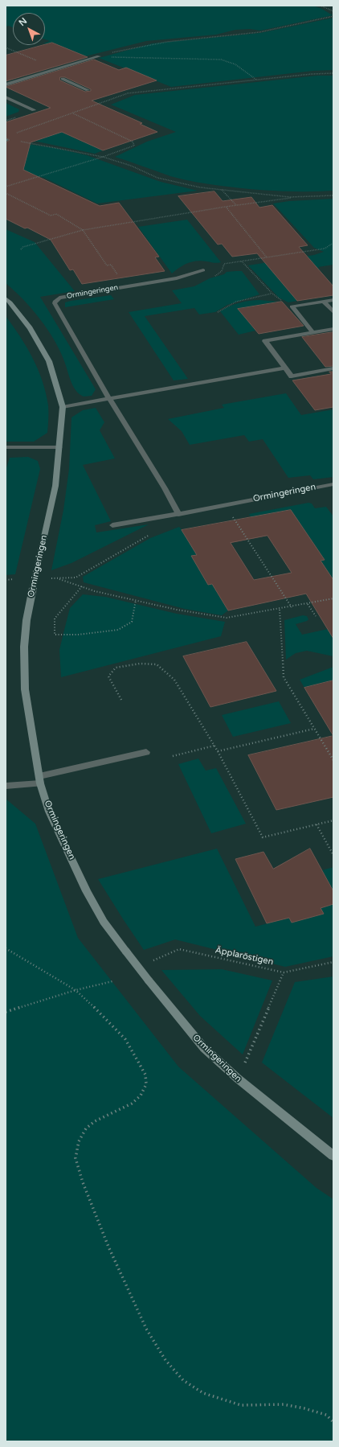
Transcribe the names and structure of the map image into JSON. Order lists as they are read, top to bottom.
{
  "streets": {
    "street": ["Ormingeringen"],
    "path": ["Äpplaröstigen"]
  },
  "north": "top left"
}
